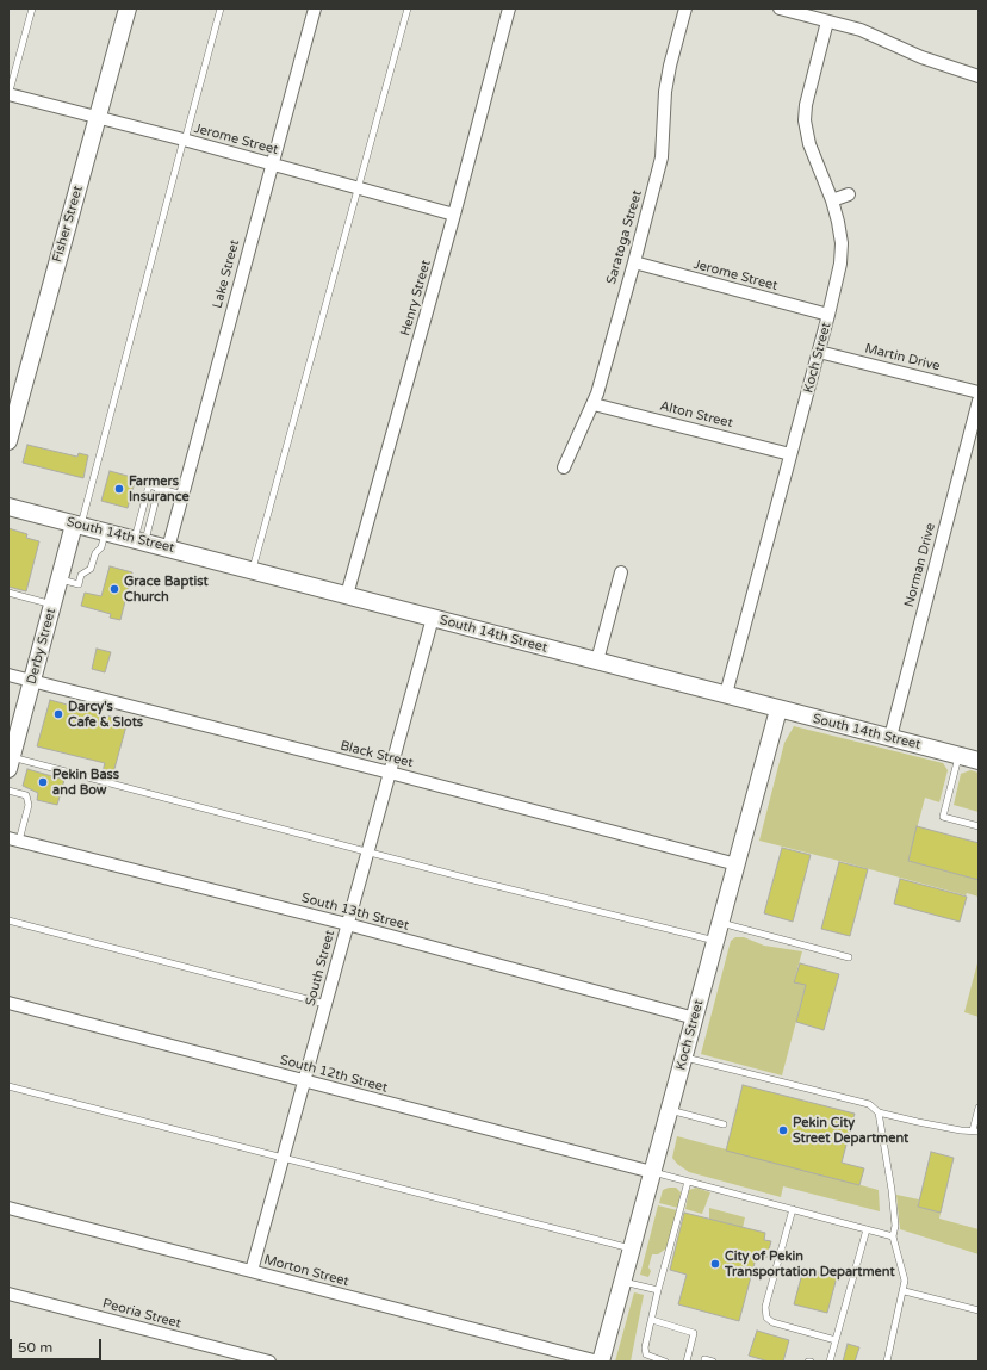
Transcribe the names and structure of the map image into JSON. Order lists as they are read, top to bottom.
{
  "streets": {
    "main road": [
      "Fisher Street",
      "Koch Street",
      "South 14th Street",
      "Derby Street"
    ],
    "street": [
      "Jerome Street",
      "Saratoga Street",
      "Lake Street",
      "Henry Street",
      "Martin Drive",
      "Alton Street",
      "Norman Drive",
      "Black Street",
      "South 13th Street",
      "South Street",
      "South 12th Street",
      "Morton Street",
      "Peoria Street"
    ]
  },
  "crossings": [
    ["Jerome Street", "Fisher Street"],
    ["Jerome Street", "Saratoga Street"],
    ["Jerome Street", "Lake Street"],
    ["Jerome Street", "Henry Street"],
    ["Jerome Street", "Koch Street"],
    ["Saratoga Street", "Alton Street"],
    ["Lake Street", "South 14th Street"],
    ["Henry Street", "South 14th Street"],
    ["Koch Street", "Martin Drive"],
    ["Koch Street", "Alton Street"],
    ["Koch Street", "South 14th Street"],
    ["Koch Street", "Black Street"],
    ["Koch Street", "South 13th Street"],
    ["Koch Street", "South 12th Street"],
    ["Koch Street", "Morton Street"],
    ["South 14th Street", "Norman Drive"],
    ["South 14th Street", "Derby Street"],
    ["South 14th Street", "South Street"],
    ["Derby Street", "Black Street"],
    ["Black Street", "South Street"],
    ["South 13th Street", "South Street"],
    ["South Street", "South 12th Street"],
    ["South Street", "Morton Street"]
  ],
  "places": [
    "Farmers Insurance",
    "Grace Baptist Church",
    "Darcy's Cafe & Slots",
    "Pekin Bass and Bow",
    "Pekin City Street Department",
    "City of Pekin Transportation Department"
  ],
  "scale_bar": "50 m"
}
